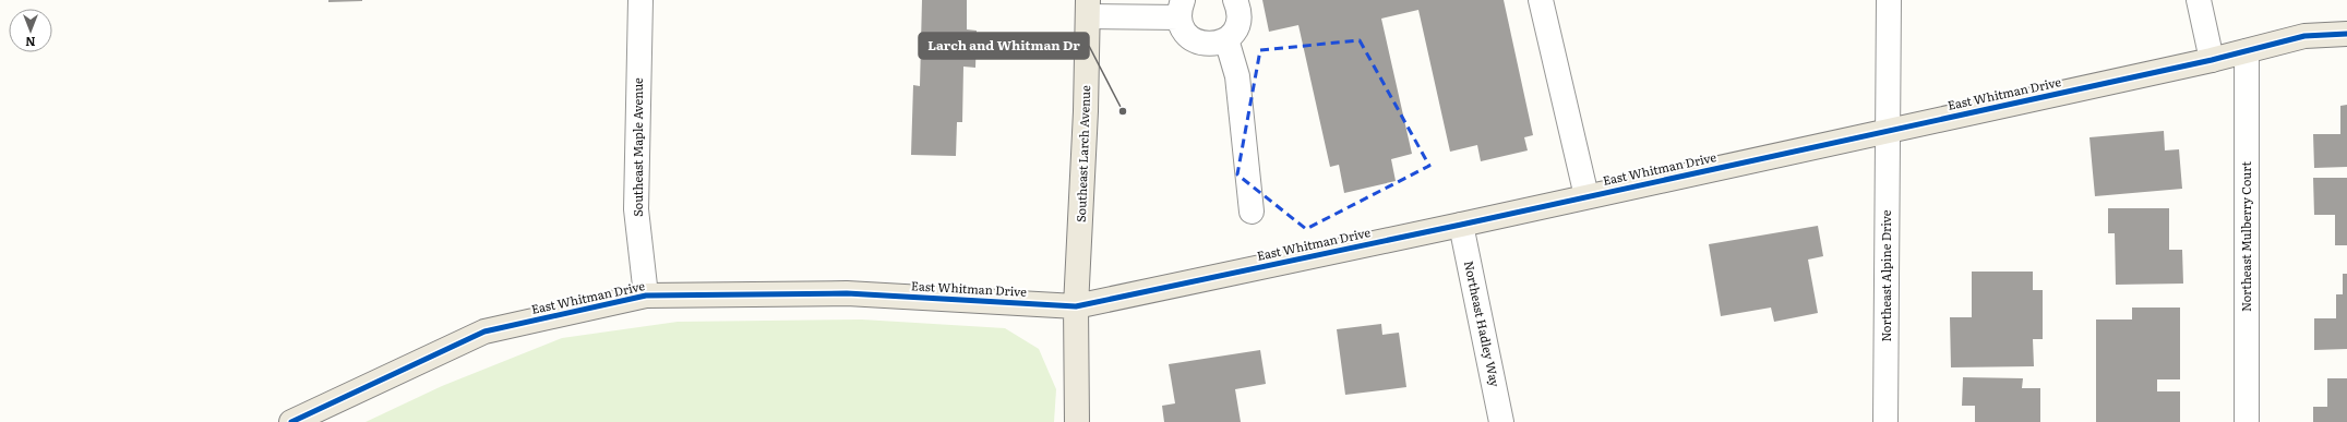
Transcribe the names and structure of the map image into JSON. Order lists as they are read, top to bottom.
{
  "streets": {
    "main road": ["East Whitman Drive", "Southeast Larch Avenue"],
    "street": [
      "Southeast Maple Avenue",
      "Northeast Mulberry Court",
      "Northeast Alpine Drive",
      "Northeast Hadley Way"
    ]
  },
  "crossings": [
    ["East Whitman Drive", "Southeast Maple Avenue"],
    ["East Whitman Drive", "Southeast Larch Avenue"],
    ["East Whitman Drive", "Northeast Mulberry Court"],
    ["East Whitman Drive", "Northeast Alpine Drive"],
    ["East Whitman Drive", "Northeast Hadley Way"]
  ],
  "places": ["Larch and Whitman Dr"],
  "north": "bottom"
}
